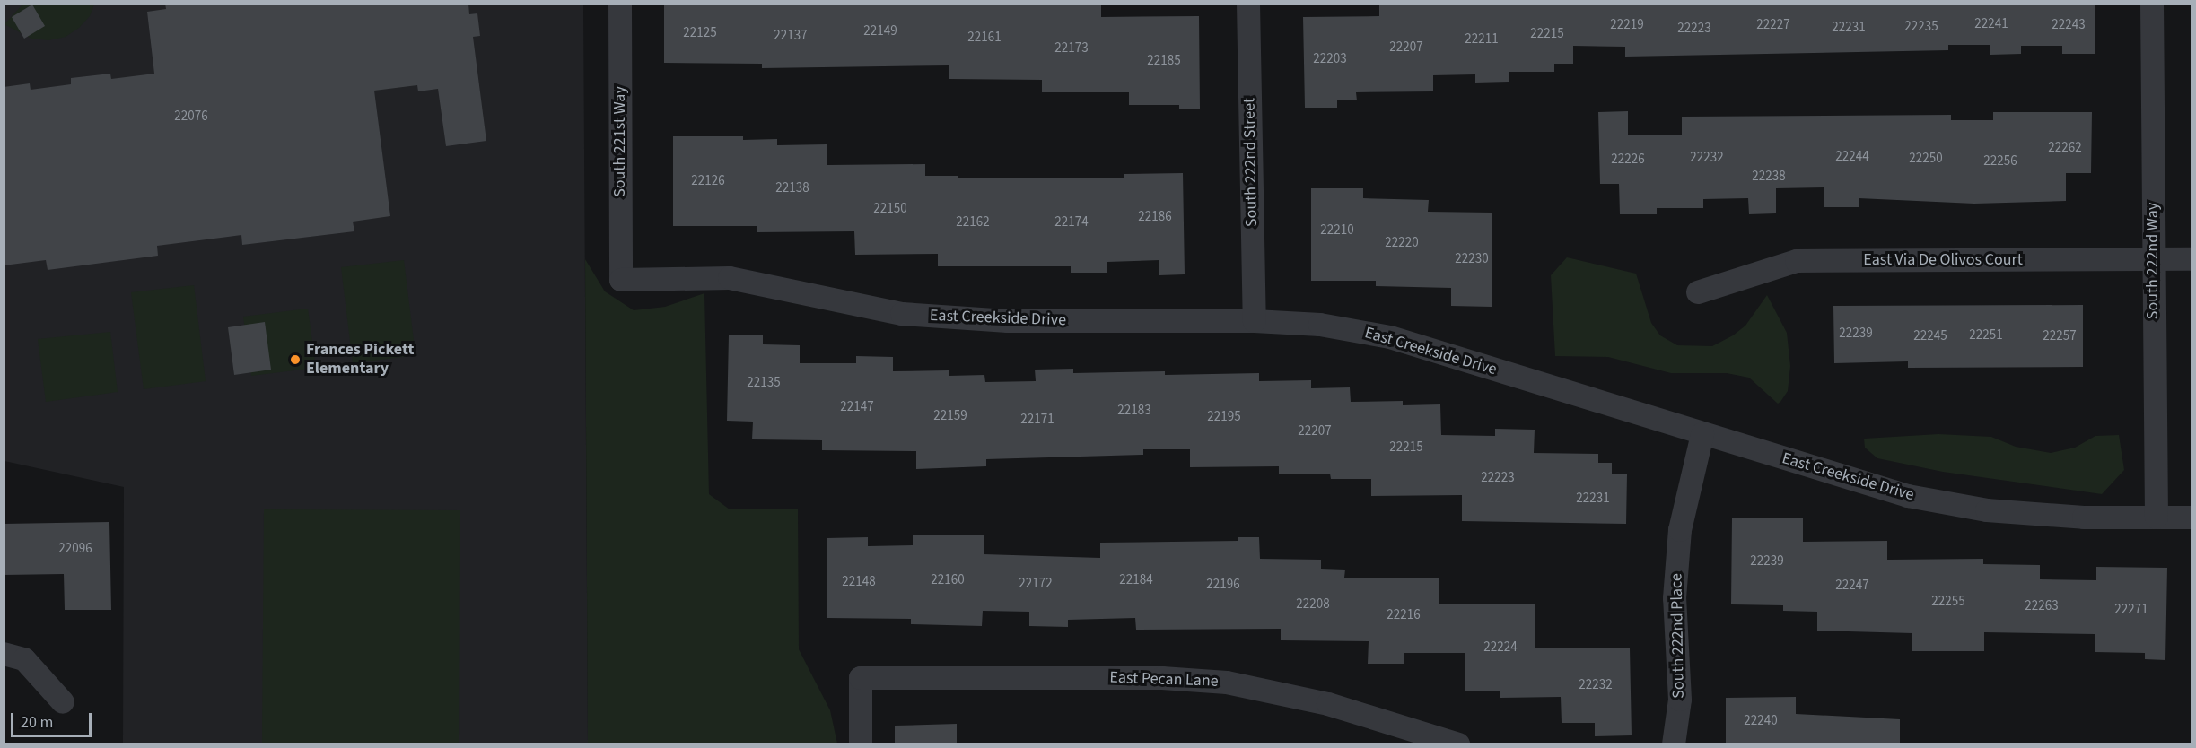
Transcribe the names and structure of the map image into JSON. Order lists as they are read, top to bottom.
{
  "streets": {
    "street": [
      "South 221st Way",
      "South 222nd Street",
      "East Via De Olivos Court",
      "South 222nd Way",
      "East Creekside Drive",
      "South 222nd Place",
      "East Pecan Lane"
    ]
  },
  "crossings": [
    ["South 221st Way", "East Creekside Drive"],
    ["South 222nd Street", "East Creekside Drive"],
    ["East Via De Olivos Court", "South 222nd Way"],
    ["South 222nd Way", "East Creekside Drive"],
    ["East Creekside Drive", "South 222nd Place"]
  ],
  "places": ["Frances Pickett Elementary"],
  "house_numbers": [
    "22241",
    "22219",
    "22227",
    "22243",
    "22235",
    "22231",
    "22223",
    "22149",
    "22125",
    "22215",
    "22137",
    "22161",
    "22211",
    "22207",
    "22173",
    "22203",
    "22185",
    "22076",
    "22262",
    "22244",
    "22232",
    "22250",
    "22226",
    "22256",
    "22238",
    "22126",
    "22138",
    "22150",
    "22186",
    "22162",
    "22174",
    "22210",
    "22220",
    "22230",
    "22239",
    "22251",
    "22245",
    "22257",
    "22135",
    "22147",
    "22183",
    "22159",
    "22195",
    "22171",
    "22207",
    "22215",
    "22223",
    "22231",
    "22096",
    "22239",
    "22160",
    "22184",
    "22148",
    "22172",
    "22196",
    "22247",
    "22255",
    "22208",
    "22263",
    "22271",
    "22216",
    "22224",
    "22232",
    "22240"
  ],
  "scale_bar": "20 m"
}
